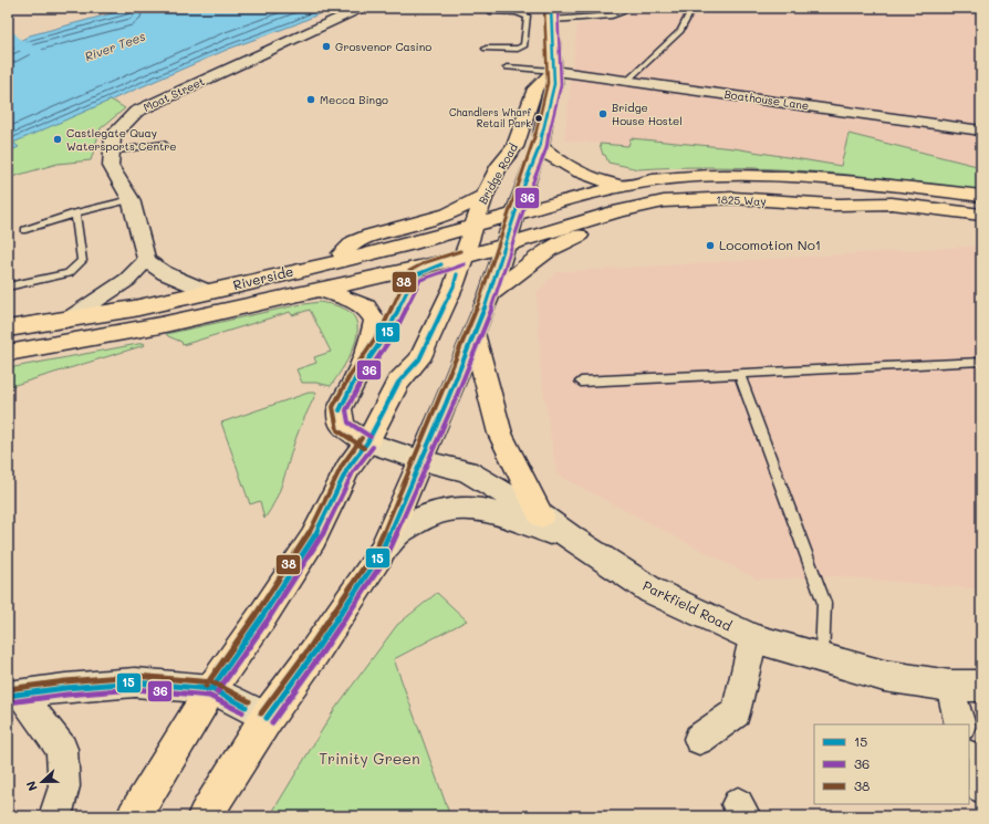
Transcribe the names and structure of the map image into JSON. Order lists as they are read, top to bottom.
{
  "streets": {
    "main road": ["Bridge Road", "1825 Way", "Riverside"],
    "street": ["Moat Street", "Boathouse Lane", "Parkfield Road"]
  },
  "crossings": [
    ["Boathouse Lane", "Bridge Road"],
    ["Bridge Road", "1825 Way"],
    ["Bridge Road", "Riverside"],
    ["Bridge Road", "Parkfield Road"],
    ["1825 Way", "Riverside"]
  ],
  "water": ["River Tees"],
  "parks": ["Trinity Green"],
  "places": [
    "Grosvenor Casino",
    "Mecca Bingo",
    "Bridge House Hostel",
    "Chandlers Wharf Retail Park",
    "Castlegate Quay Watersports Centre",
    "Locomotion No1"
  ],
  "lines": ["transit line 15", "transit line 36", "transit line 38"],
  "legend": ["15", "36", "38"],
  "north": "left"
}
